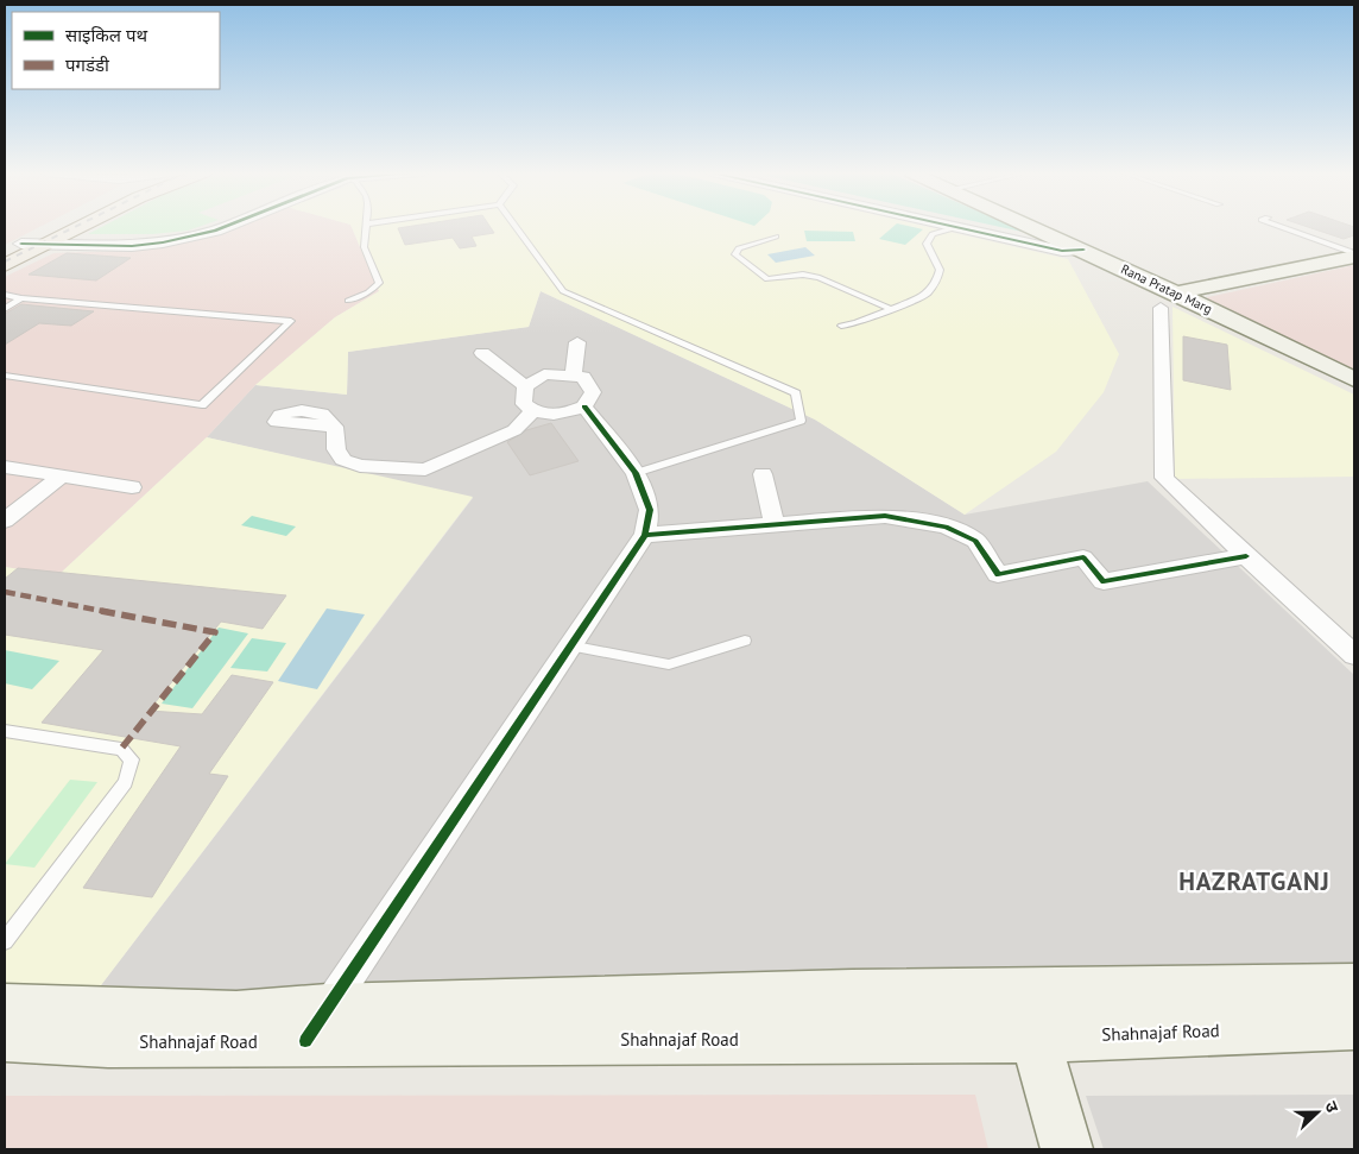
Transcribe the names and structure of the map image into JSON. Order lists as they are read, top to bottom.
{
  "streets": {
    "main road": ["Rana Pratap Marg", "Shahnajaf Road"]
  },
  "districts": ["HAZRATGANJ"],
  "legend": ["साइकिल पथ", "पगडंडी"],
  "north": "right"
}
